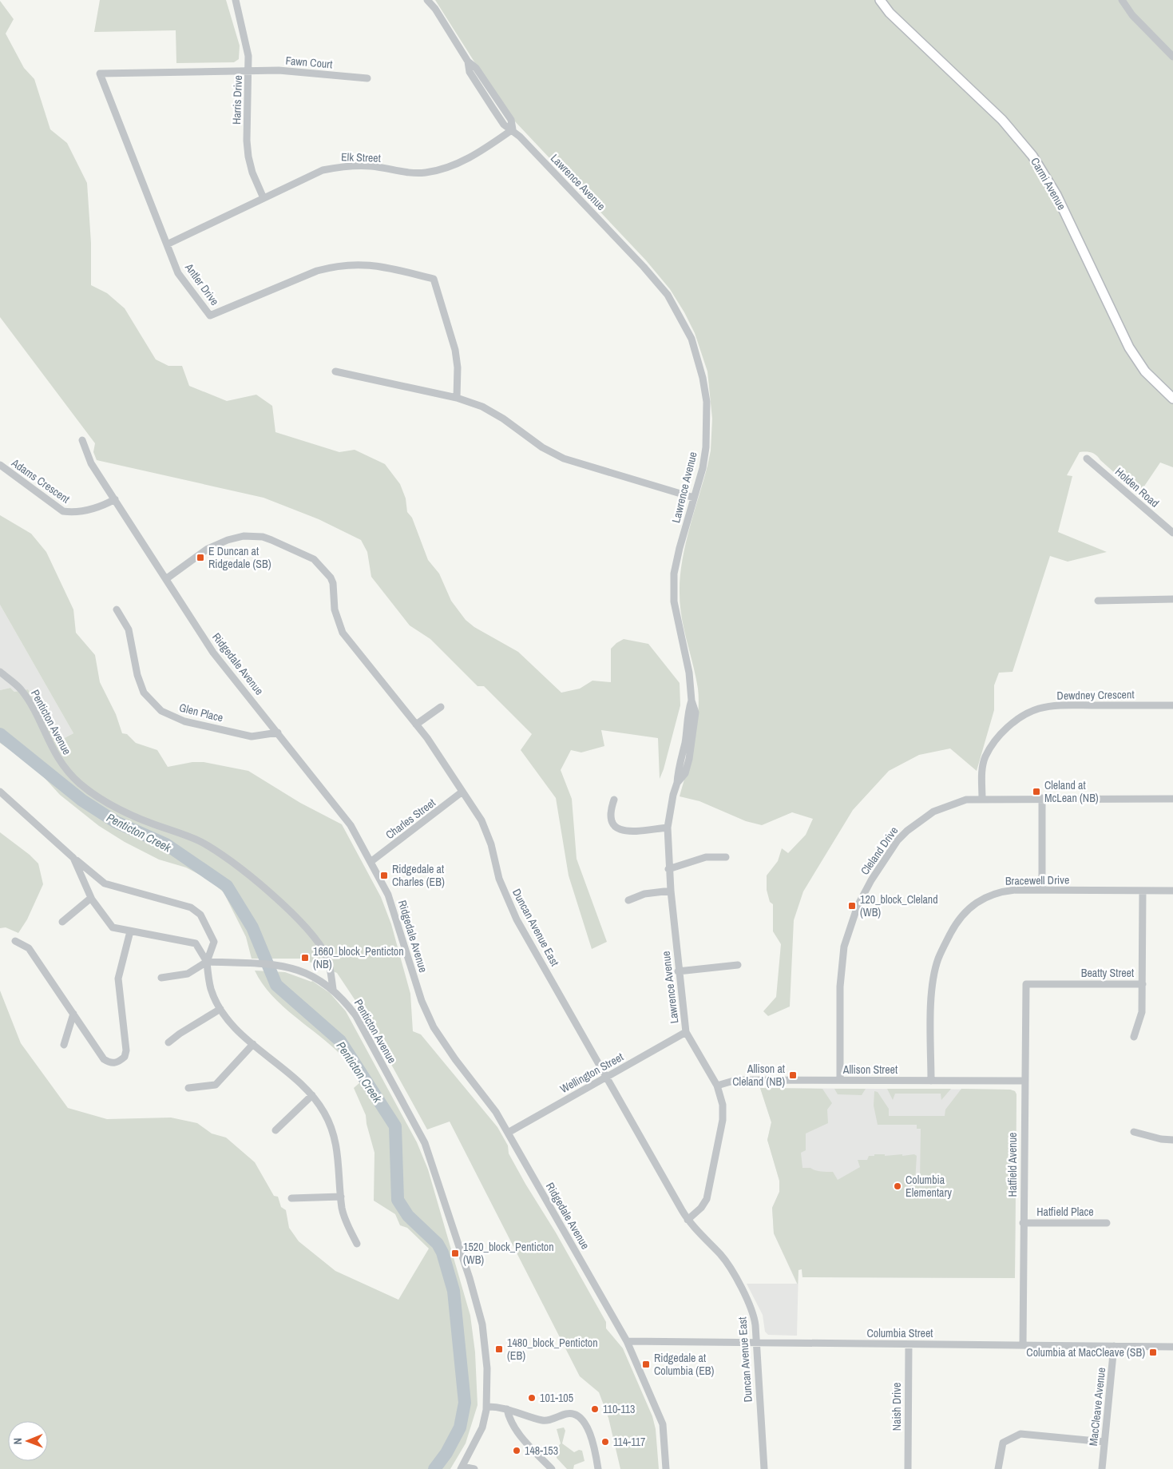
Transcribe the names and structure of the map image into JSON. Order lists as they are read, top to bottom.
{
  "streets": {
    "street": [
      "Fawn Court",
      "Harris Drive",
      "Elk Street",
      "Lawrence Avenue",
      "Carmi Avenue",
      "Antler Drive",
      "Adams Crescent",
      "Holden Road",
      "Ridgedale Avenue",
      "Dewdney Crescent",
      "Glen Place",
      "Penticton Avenue",
      "Charles Street",
      "Cleland Drive",
      "Bracewell Drive",
      "Duncan Avenue East",
      "Beatty Street",
      "Allison Street",
      "Wellington Street",
      "Hatfield Avenue",
      "Hatfield Place",
      "Columbia Street",
      "Naish Drive",
      "MacCleave Avenue"
    ]
  },
  "crossings": [
    ["Fawn Court", "Harris Drive"],
    ["Fawn Court", "Antler Drive"],
    ["Harris Drive", "Elk Street"],
    ["Harris Drive", "Antler Drive"],
    ["Elk Street", "Lawrence Avenue"],
    ["Elk Street", "Antler Drive"],
    ["Lawrence Avenue", "Duncan Avenue East"],
    ["Lawrence Avenue", "Allison Street"],
    ["Lawrence Avenue", "Wellington Street"],
    ["Adams Crescent", "Ridgedale Avenue"],
    ["Ridgedale Avenue", "Glen Place"],
    ["Ridgedale Avenue", "Charles Street"],
    ["Ridgedale Avenue", "Duncan Avenue East"],
    ["Ridgedale Avenue", "Wellington Street"],
    ["Ridgedale Avenue", "Columbia Street"],
    ["Dewdney Crescent", "Cleland Drive"],
    ["Charles Street", "Duncan Avenue East"],
    ["Cleland Drive", "Allison Street"],
    ["Bracewell Drive", "Beatty Street"],
    ["Bracewell Drive", "Allison Street"],
    ["Duncan Avenue East", "Wellington Street"],
    ["Duncan Avenue East", "Columbia Street"],
    ["Beatty Street", "Hatfield Avenue"],
    ["Allison Street", "Hatfield Avenue"],
    ["Hatfield Avenue", "Hatfield Place"],
    ["Hatfield Avenue", "Columbia Street"],
    ["Columbia Street", "Naish Drive"],
    ["Columbia Street", "MacCleave Avenue"]
  ],
  "water": ["Penticton Creek"],
  "places": {
    "transit": [
      "E Duncan at Ridgedale (SB)",
      "Cleland at McLean (NB)",
      "Ridgedale at Charles (EB)",
      "120_block_Cleland (WB)",
      "1660_block_Penticton (NB)",
      "Allison at Cleland (NB)",
      "1520_block_Penticton (WB)",
      "1480_block_Penticton (EB)",
      "Columbia at MacCleave (SB)",
      "Ridgedale at Columbia (EB)"
    ],
    "other": [
      "Columbia Elementary",
      "101-105",
      "110-113",
      "114-117",
      "148-153"
    ]
  },
  "north": "left"
}
